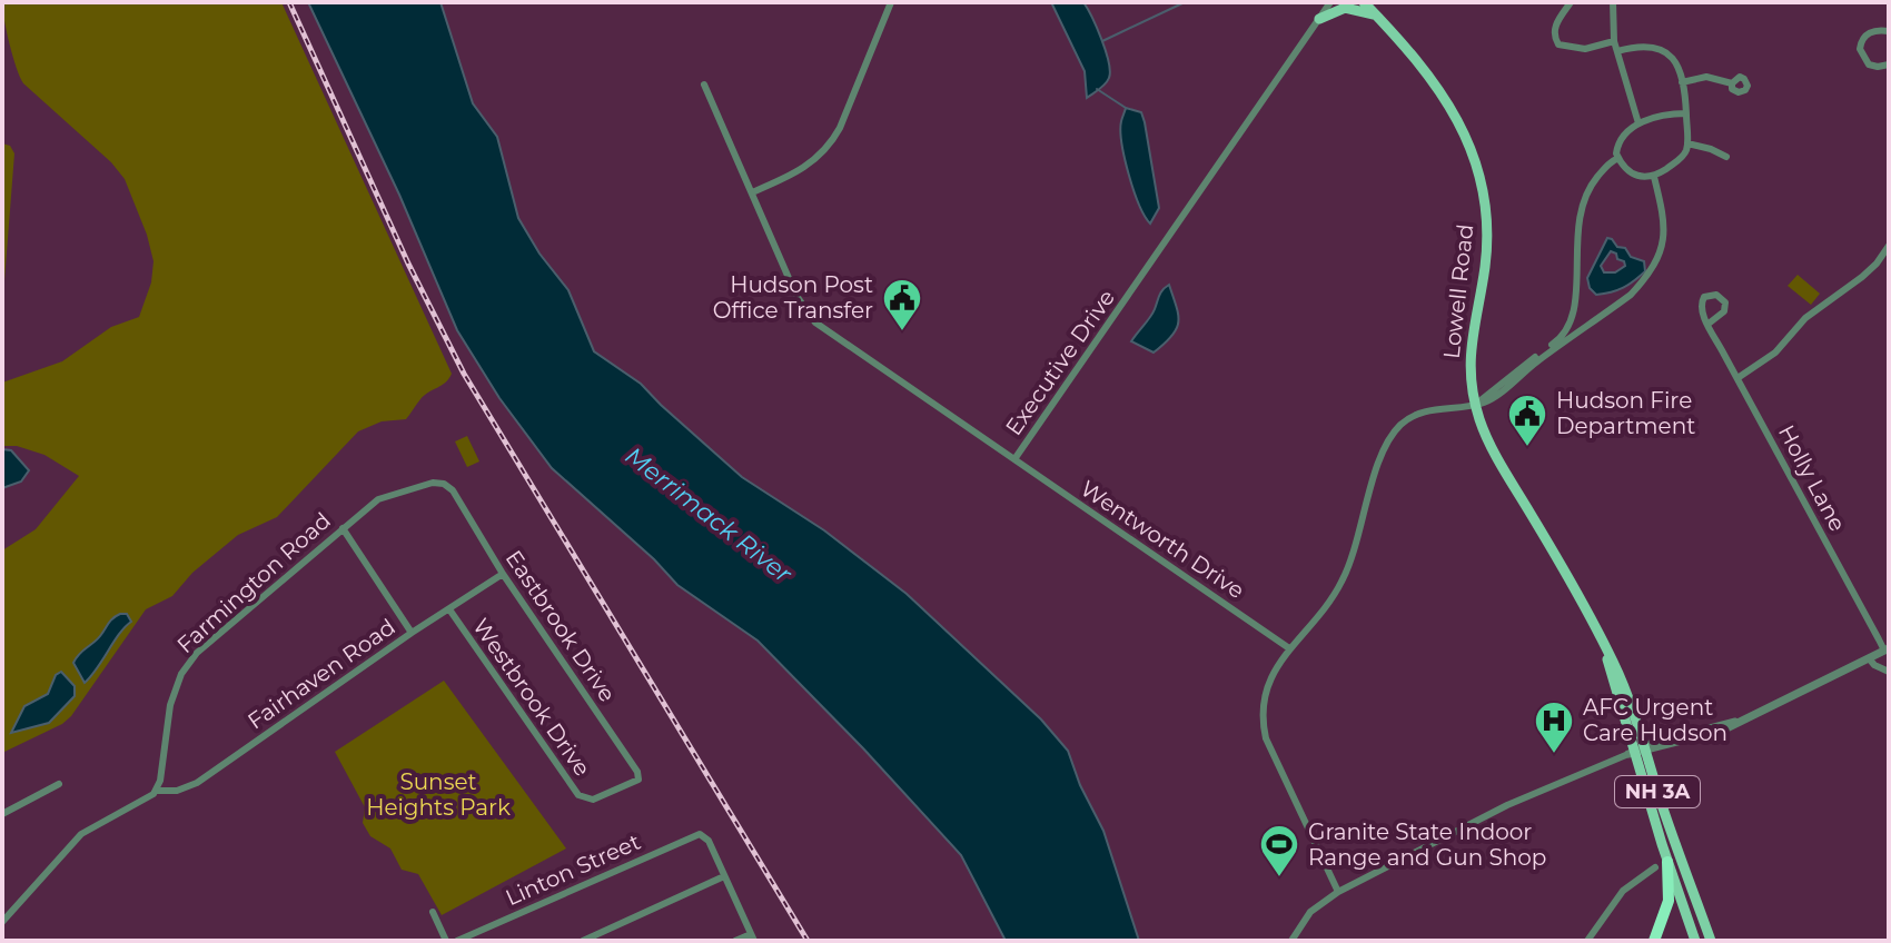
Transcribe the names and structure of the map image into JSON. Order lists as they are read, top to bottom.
{
  "streets": {
    "main road": ["Lowell Road", "NH 3A"],
    "street": [
      "Executive Drive",
      "Holly Lane",
      "Wentworth Drive",
      "Farmington Road",
      "Eastbrook Drive",
      "Fairhaven Road",
      "Westbrook Drive",
      "Linton Street"
    ]
  },
  "crossings": [
    ["Executive Drive", "Wentworth Drive"],
    ["Farmington Road", "Eastbrook Drive"],
    ["Farmington Road", "Fairhaven Road"],
    ["Eastbrook Drive", "Fairhaven Road"],
    ["Eastbrook Drive", "Westbrook Drive"],
    ["Fairhaven Road", "Westbrook Drive"]
  ],
  "water": ["Merrimack River"],
  "parks": ["Sunset Heights Park"],
  "places": {
    "public building": ["Hudson Post Office Transfer", "Hudson Fire Department"],
    "hospital": ["AFC Urgent Care Hudson"],
    "sports": ["Granite State Indoor Range and Gun Shop"]
  }
}
